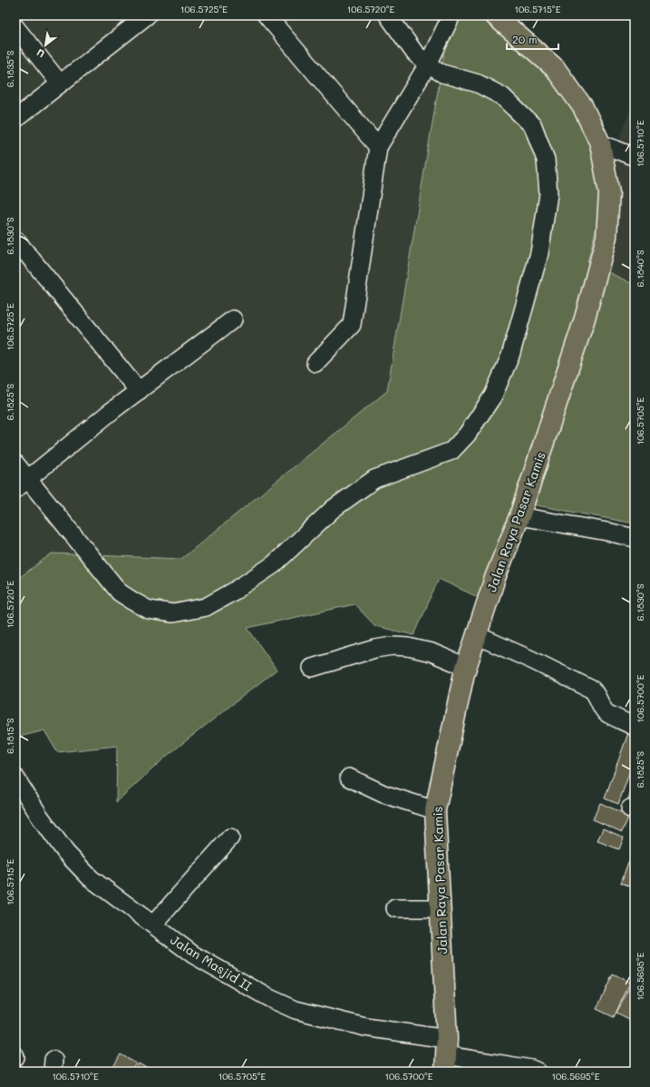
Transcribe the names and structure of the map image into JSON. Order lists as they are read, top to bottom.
{
  "streets": {
    "main road": ["Jalan Raya Pasar Kamis"],
    "street": ["Jalan Masjid II"]
  },
  "crossings": [
    ["Jalan Raya Pasar Kamis", "Jalan Masjid II"]
  ],
  "scale_bar": "20 m",
  "north": "bottom left",
  "coordinates": [
    "106.5725°E",
    "106.5720°E",
    "106.5715°E",
    "6.1835°S",
    "106.5710°E",
    "6.1830°S",
    "6.1840°S",
    "6.1825°S",
    "106.5705°E",
    "106.5700°E",
    "6.1815°S",
    "106.5695°E"
  ]
}
